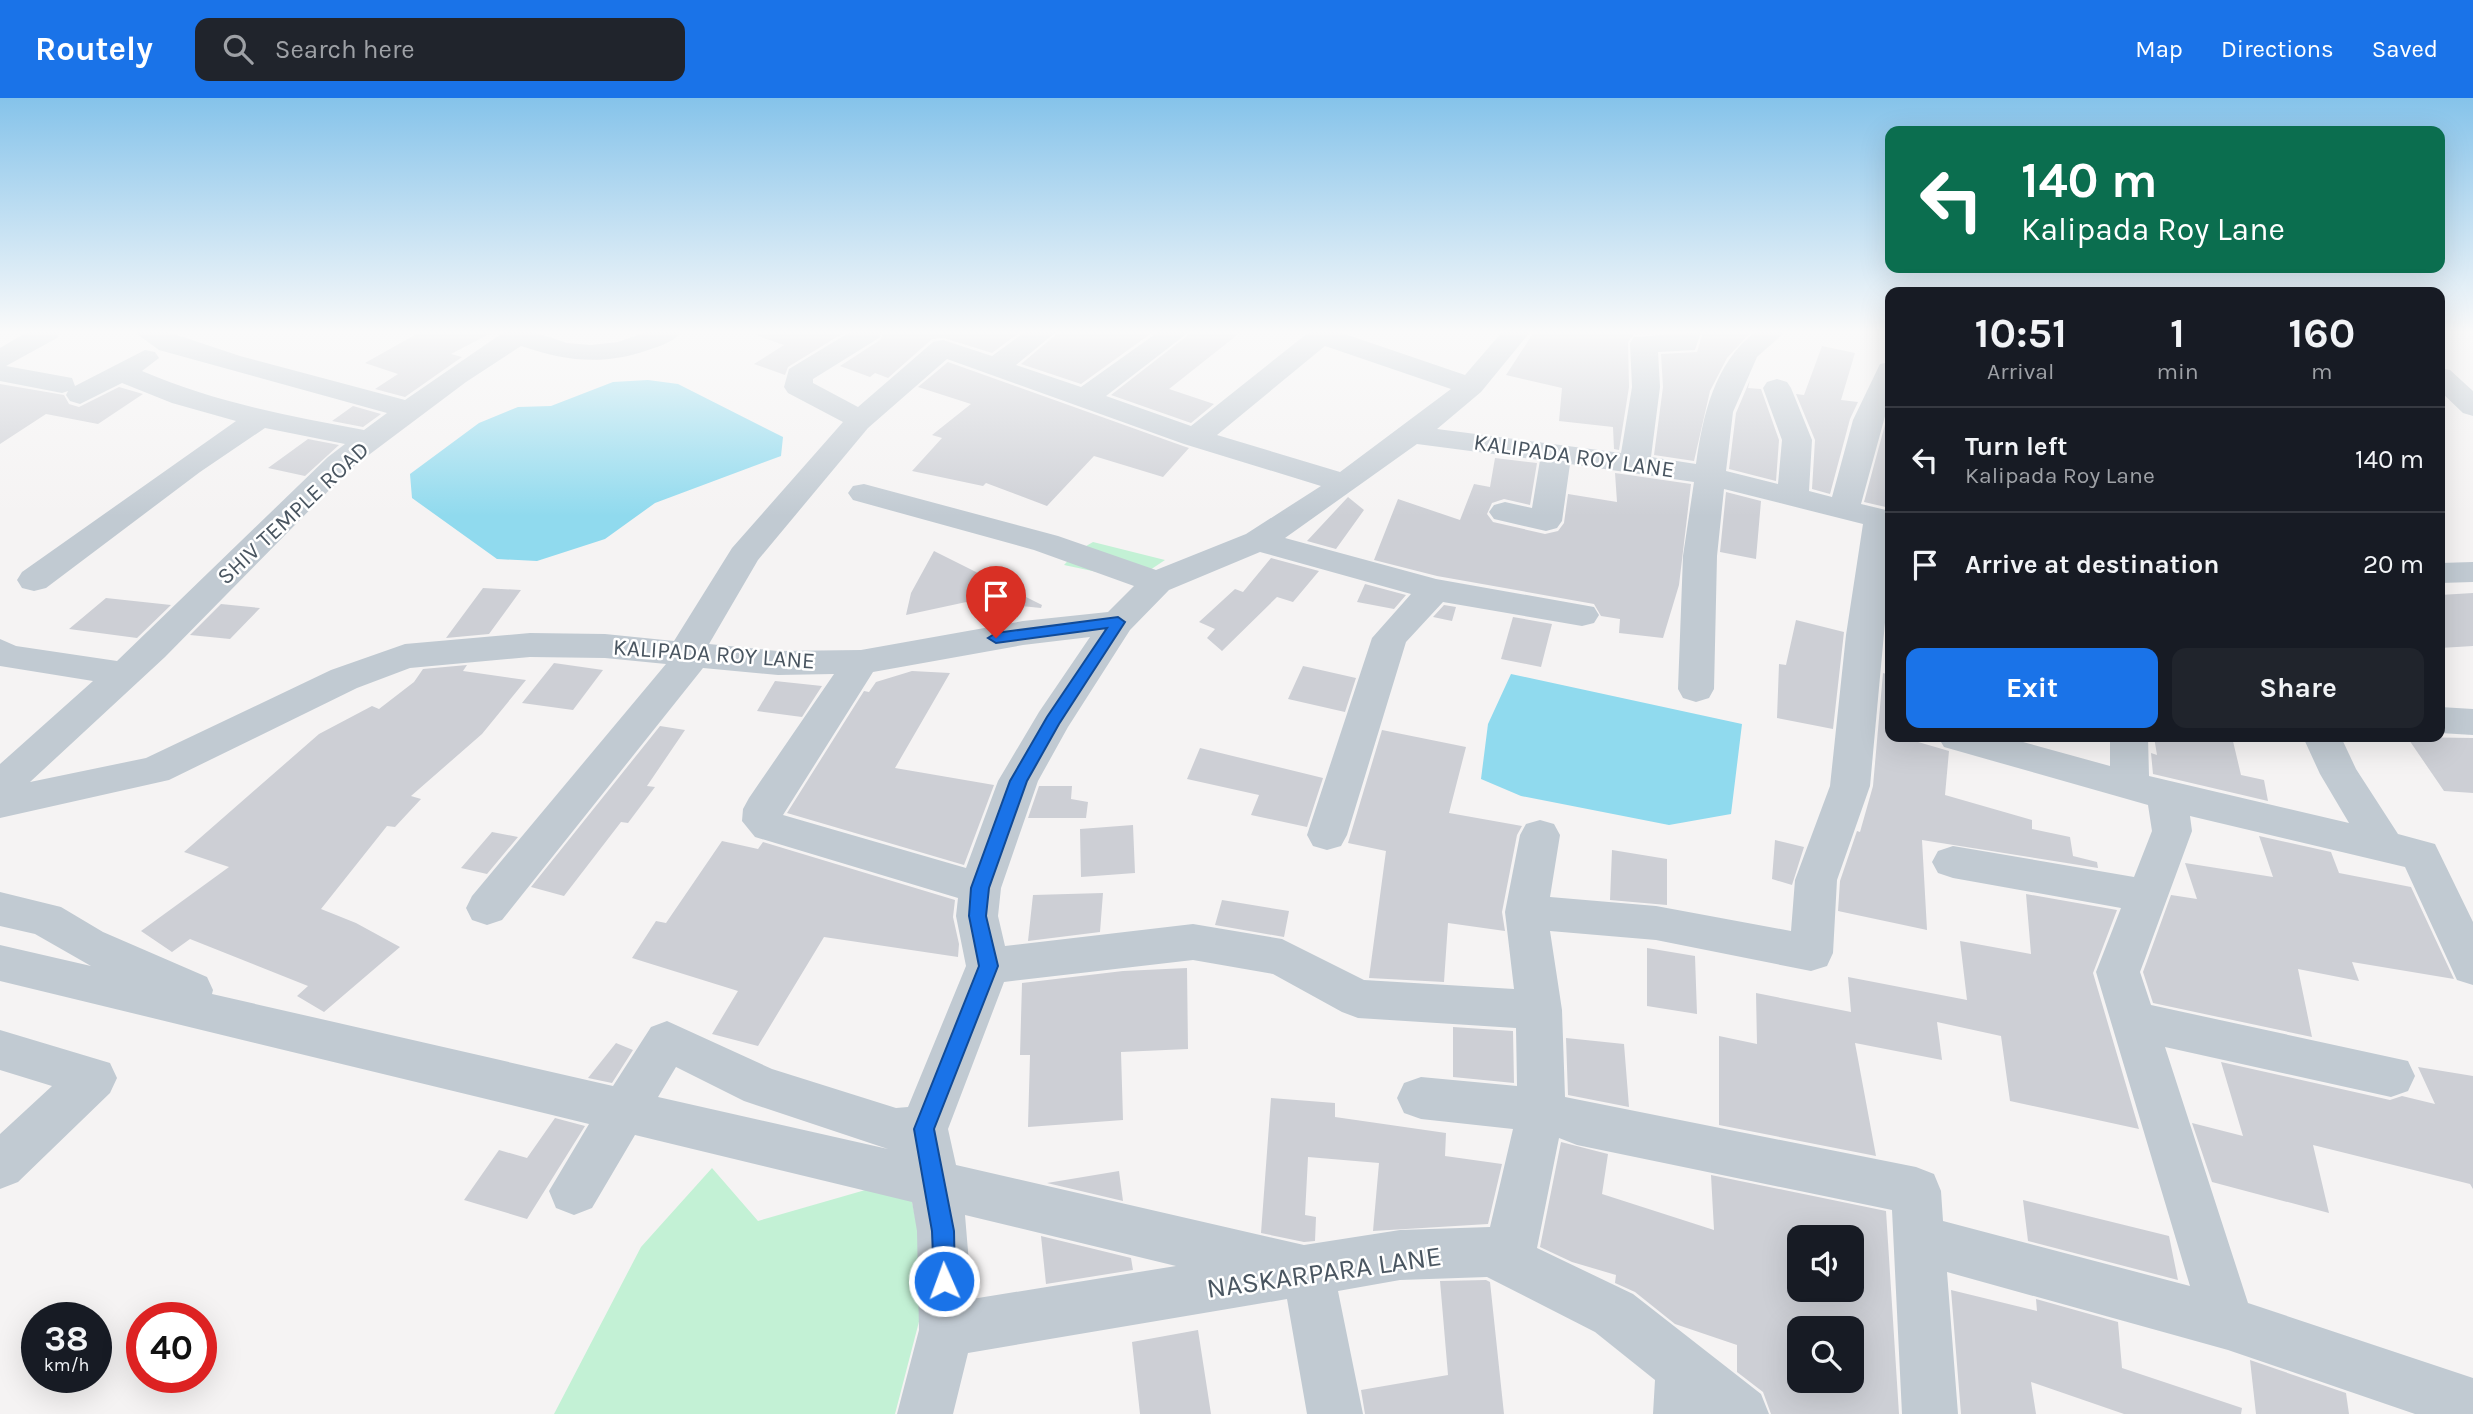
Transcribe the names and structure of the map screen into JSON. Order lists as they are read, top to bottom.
{
  "streets": {
    "street": ["KALIPADA ROY LANE", "SHIV TEMPLE ROAD", "NASKARPARA LANE"]
  },
  "page": {
    "header": "Routely",
    "search": "Search here",
    "nav": ["Map", "Directions", "Saved"],
    "turn": ["140 m", "Kalipada Roy Lane"],
    "eta": [
      "10:51",
      "Arrival",
      "1",
      "min",
      "160",
      "m"
    ],
    "list": [
      {
        "name": "Turn left",
        "note": "Kalipada Roy Lane",
        "value": "140 m"
      },
      {
        "name": "Arrive at destination",
        "value": "20 m"
      }
    ],
    "buttons": ["Exit", "Share"],
    "speed": "38 km/h",
    "limit": "40"
  }
}
